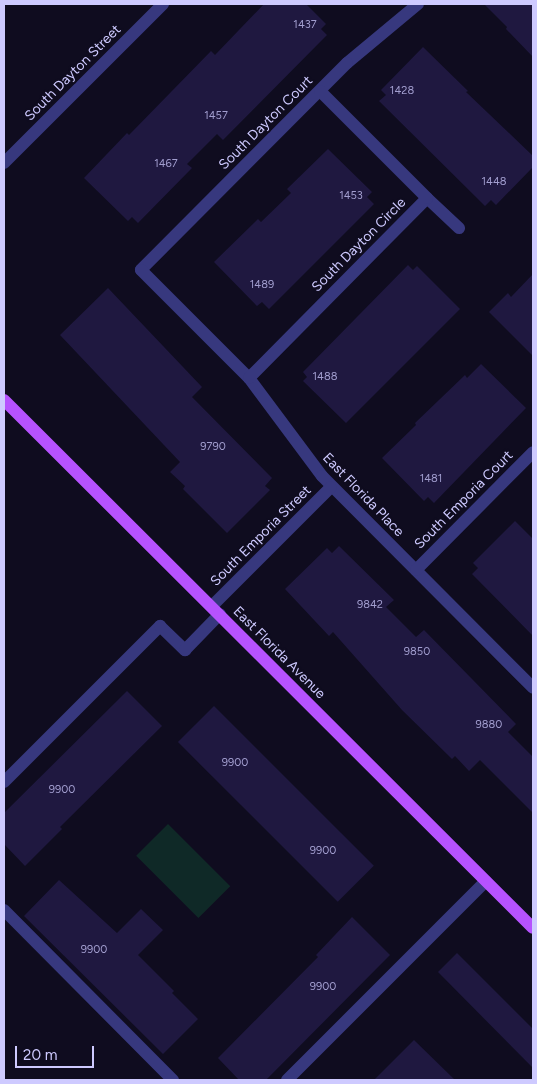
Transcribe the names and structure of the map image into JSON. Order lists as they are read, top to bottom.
{
  "streets": {
    "main road": ["East Florida Avenue"],
    "street": [
      "South Dayton Street",
      "South Dayton Court",
      "South Dayton Circle",
      "East Florida Place",
      "South Emporia Court",
      "South Emporia Street"
    ]
  },
  "crossings": [
    ["South Dayton Court", "South Dayton Circle"],
    ["South Dayton Court", "East Florida Place"],
    ["South Dayton Circle", "East Florida Place"],
    ["East Florida Place", "South Emporia Court"],
    ["East Florida Place", "South Emporia Street"],
    ["South Emporia Street", "East Florida Avenue"]
  ],
  "house_numbers": [
    "1437",
    "1428",
    "1457",
    "1467",
    "1448",
    "1453",
    "1489",
    "1488",
    "9790",
    "1481",
    "9842",
    "9850",
    "9880",
    "9900",
    "9900",
    "9900",
    "9900",
    "9900"
  ],
  "scale_bar": "20 m"
}
